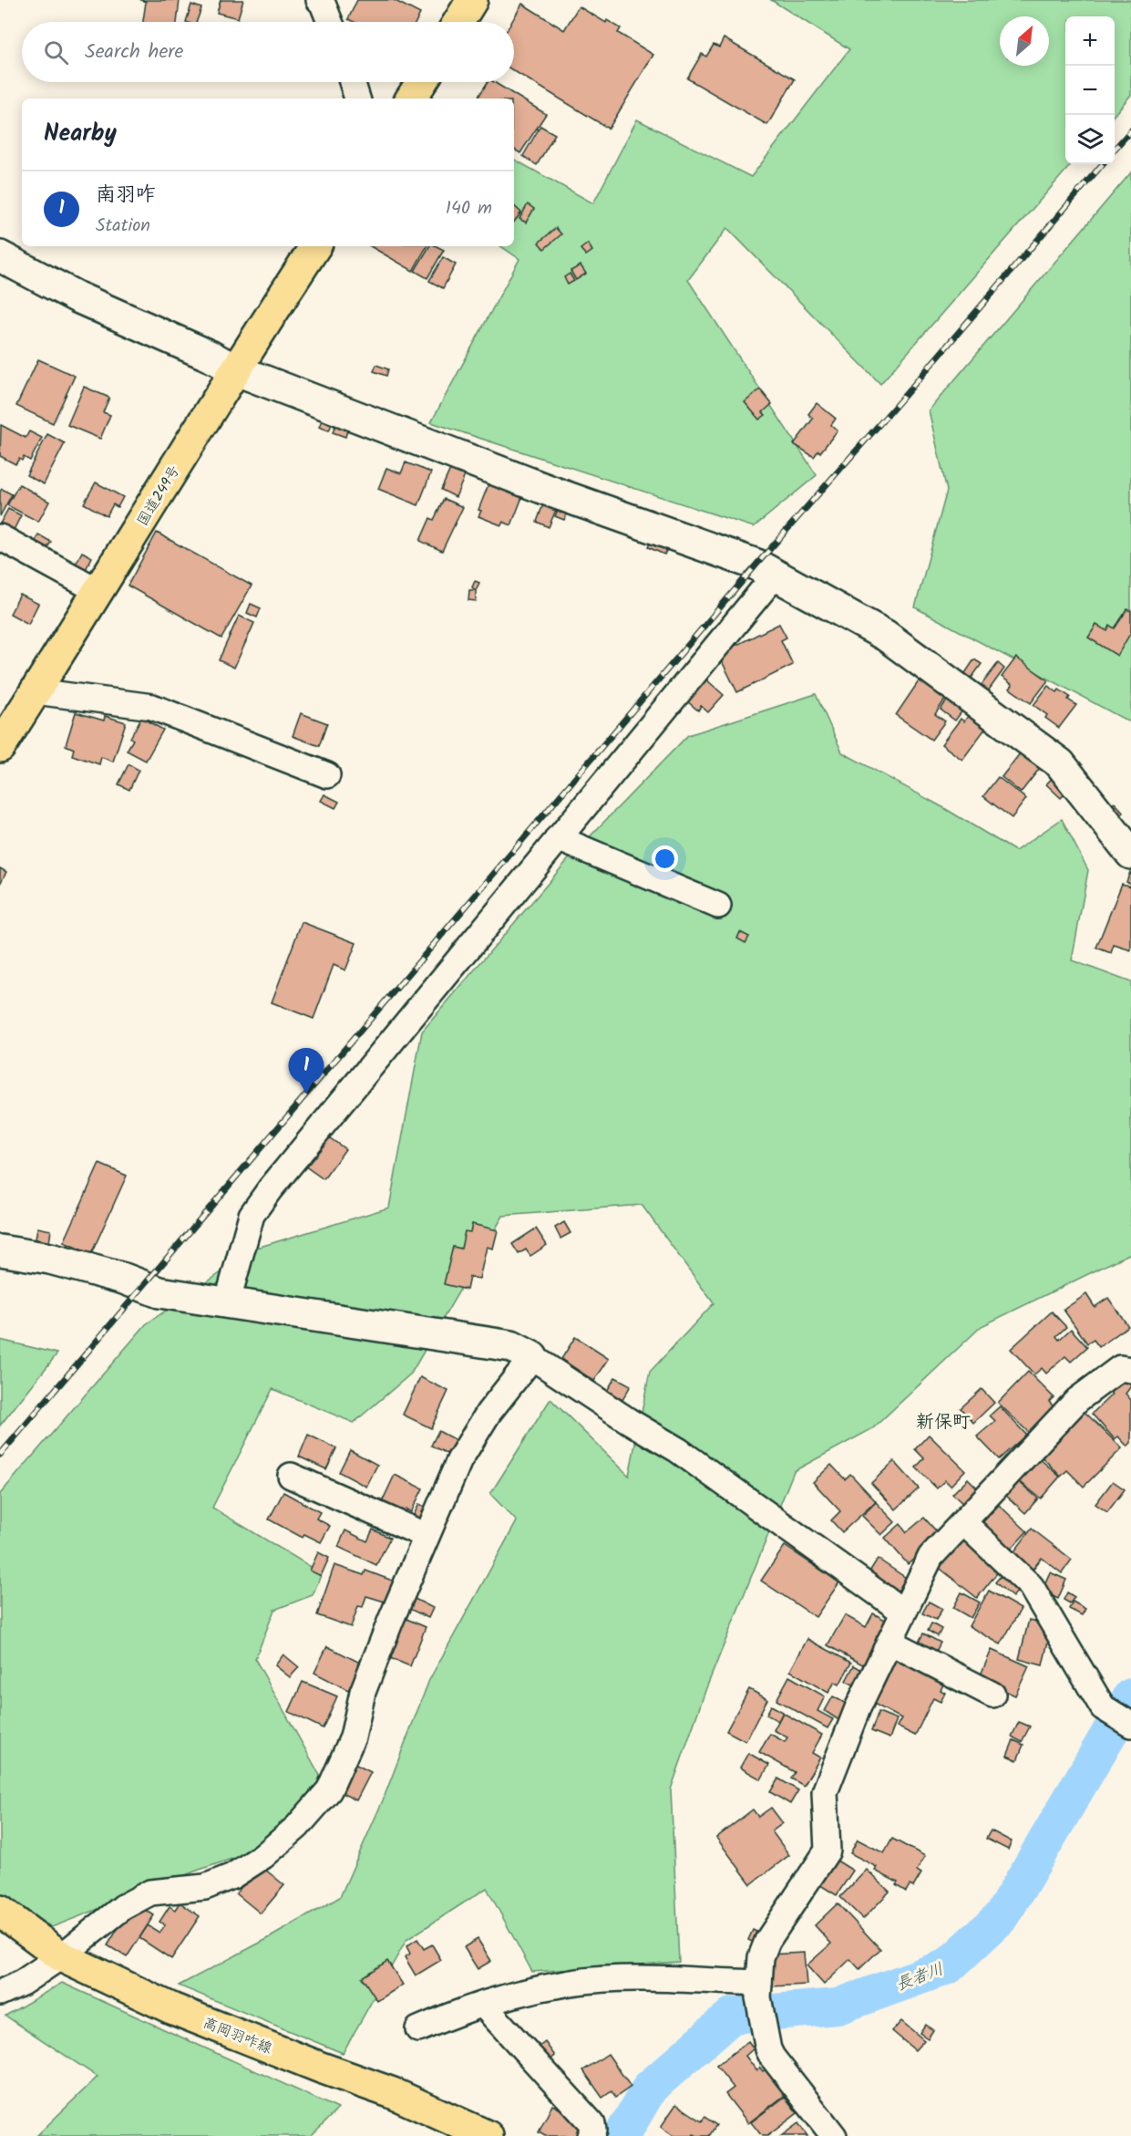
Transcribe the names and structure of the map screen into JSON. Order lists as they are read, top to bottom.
{
  "streets": {
    "main road": ["国道249号", "高岡羽咋線"]
  },
  "districts": ["新保町"],
  "water": ["長者川"],
  "north": "top right",
  "page": {
    "map_buttons": ["+", "−"],
    "search": "Search here",
    "heading": "Nearby",
    "list": [
      {
        "mark": "1",
        "name": "南羽咋",
        "note": "Station",
        "value": "140 m"
      }
    ],
    "pins": "1"
  }
}
